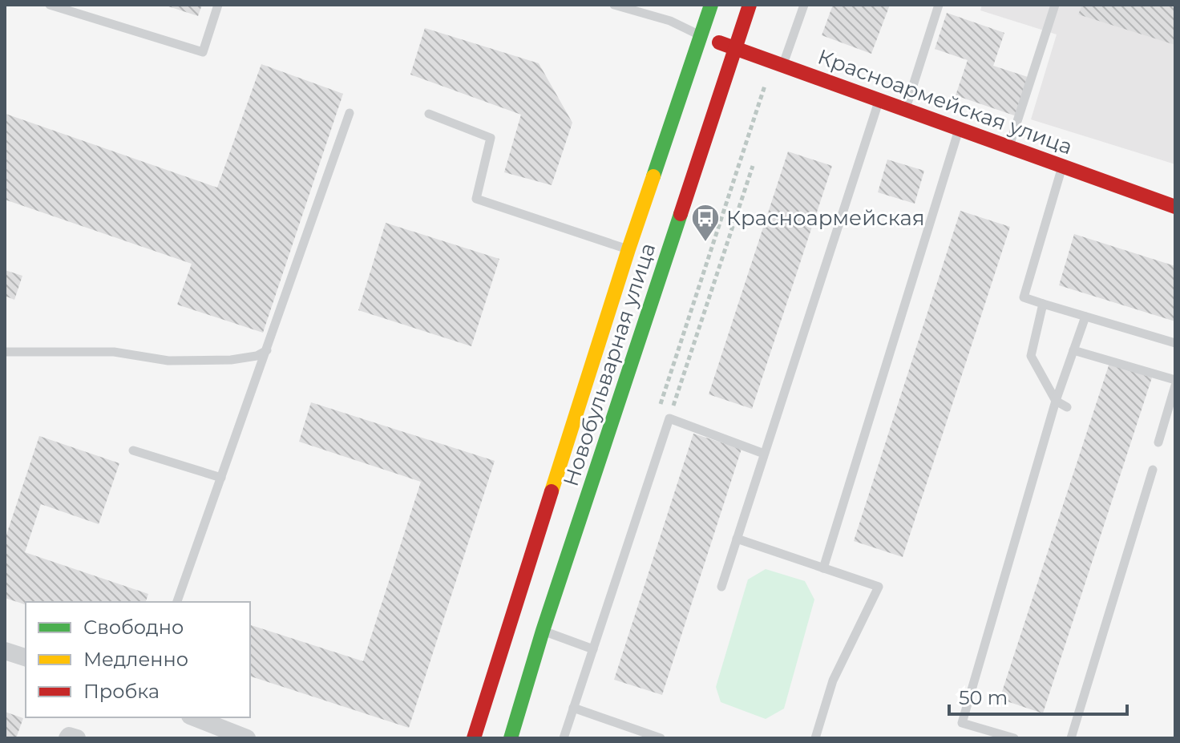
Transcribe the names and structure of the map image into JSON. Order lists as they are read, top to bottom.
{
  "streets": {
    "main road": ["Красноармейская улица", "Новобульварная улица"]
  },
  "crossings": [
    ["Красноармейская улица", "Новобульварная улица"]
  ],
  "places": {
    "bus stop": ["Красноармейская"]
  },
  "legend": ["Свободно", "Медленно", "Пробка"],
  "scale_bar": "50 m"
}
